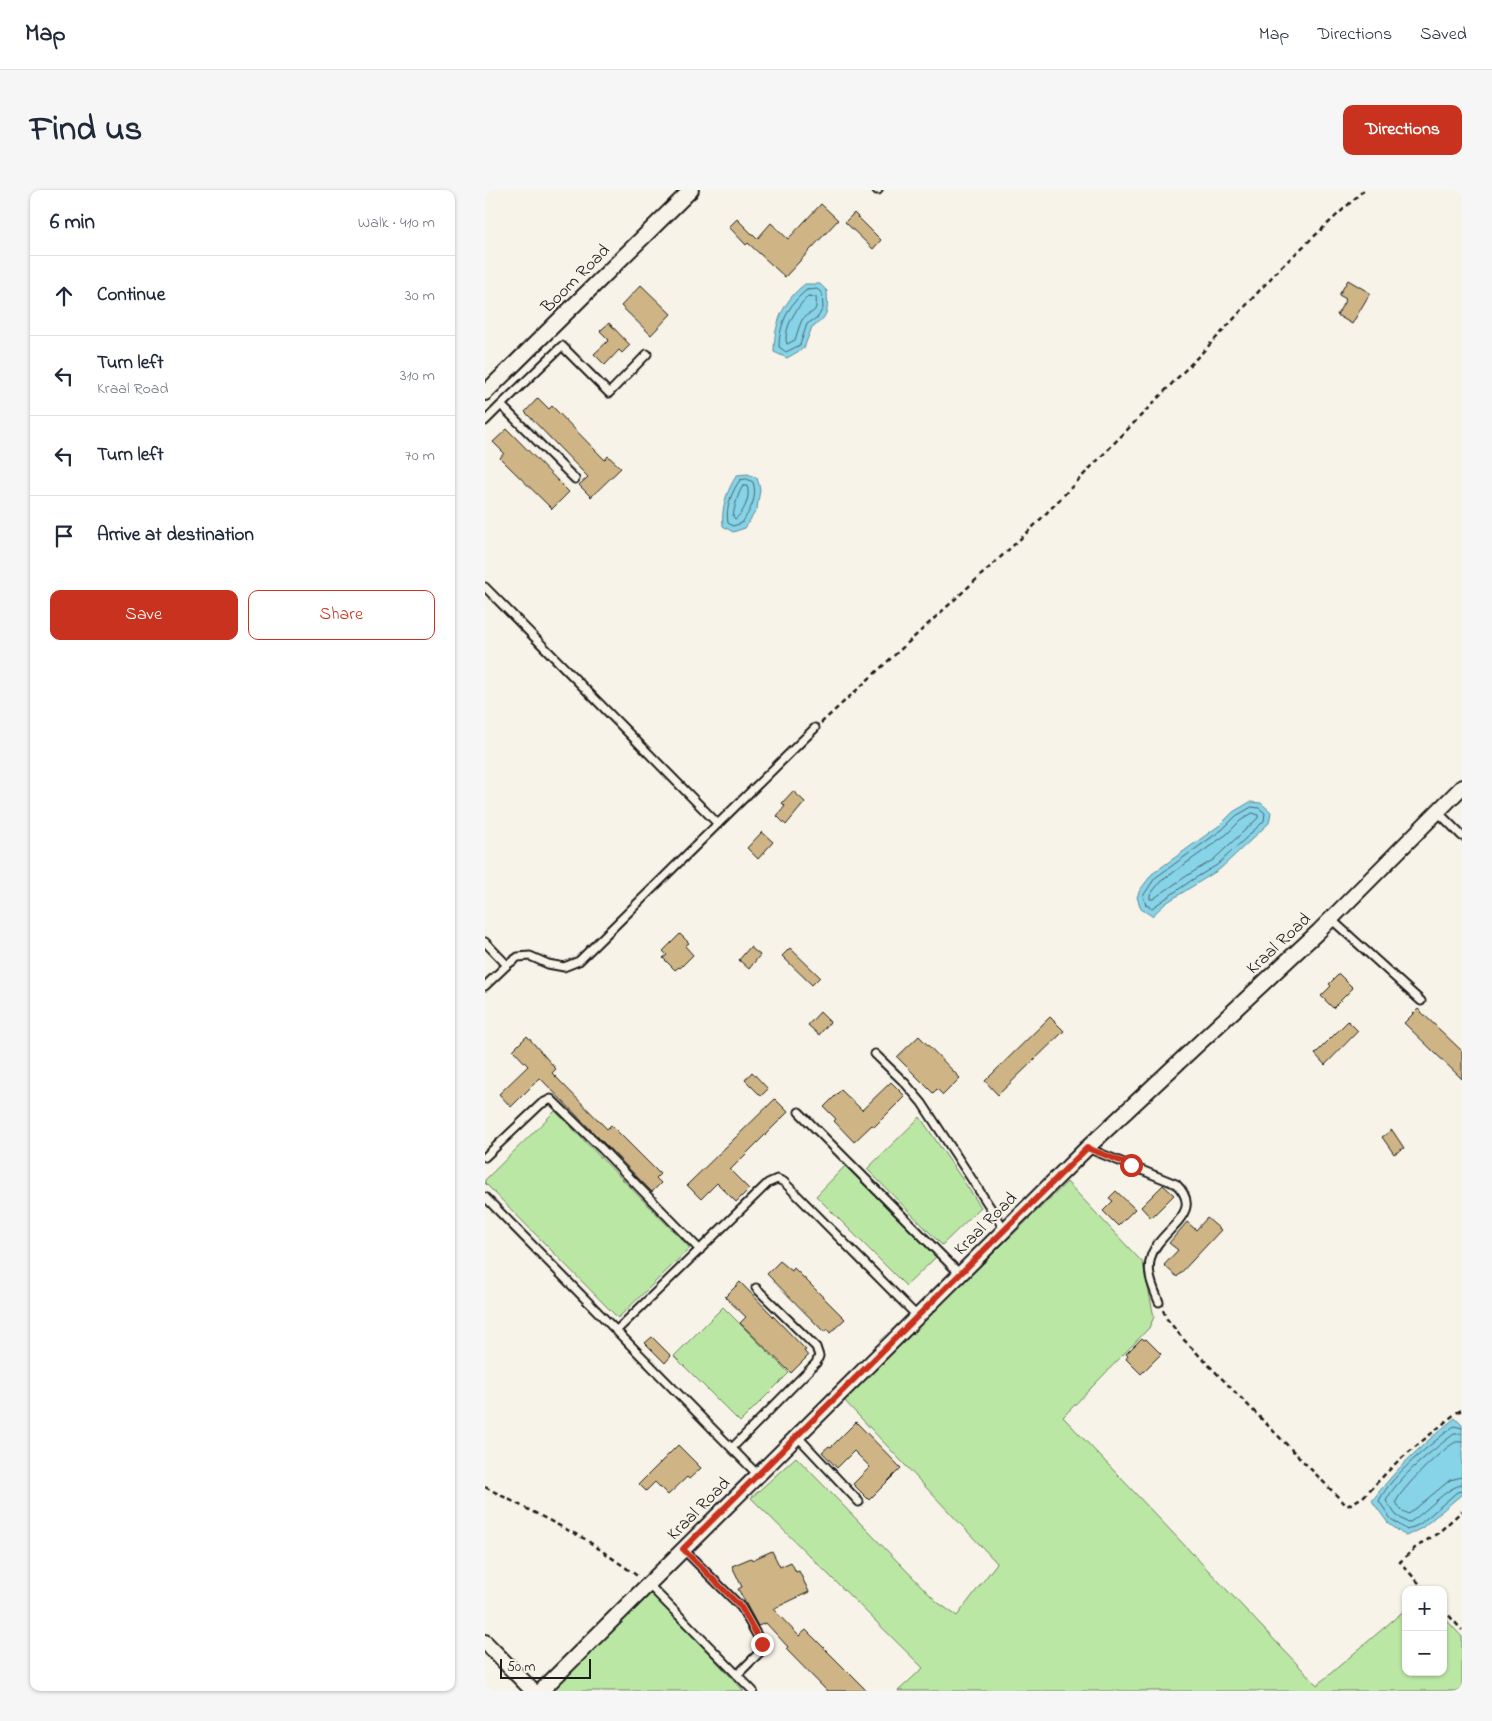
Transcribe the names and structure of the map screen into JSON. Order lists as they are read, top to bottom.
{
  "streets": {
    "street": ["Boom Road", "Kraal Road"]
  },
  "scale_bar": "50 m",
  "page": {
    "header": "Map",
    "nav": ["Map", "Directions", "Saved"],
    "title": "Find us",
    "buttons": [
      "Directions",
      ["Save", "Share"]
    ],
    "heading": ["6 min", "Walk · 410 m"],
    "list": [
      ["Continue", "30 m"],
      ["Turn left", "Kraal Road", "310 m"],
      ["Turn left", "70 m"],
      "Arrive at destination"
    ],
    "map_buttons": ["+", "−"],
    "scale": "50 m"
  }
}
